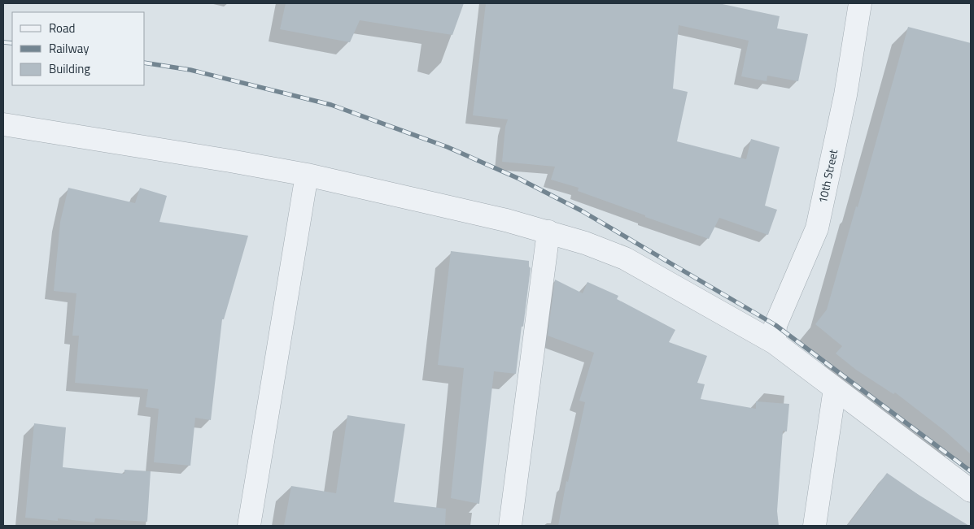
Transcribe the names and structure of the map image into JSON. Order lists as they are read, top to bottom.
{
  "streets": {
    "street": ["10th Street"]
  },
  "legend": ["Road", "Railway", "Building"]
}
